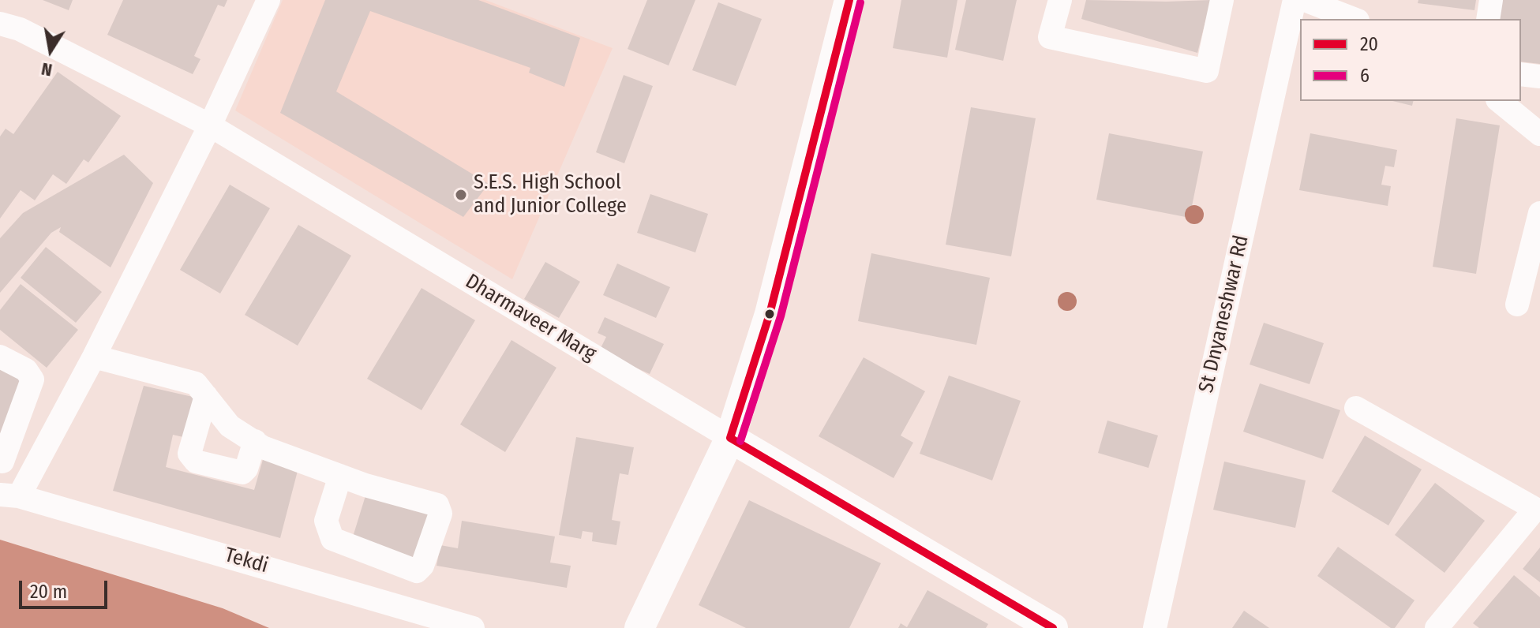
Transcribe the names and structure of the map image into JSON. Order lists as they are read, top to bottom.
{
  "streets": {
    "street": ["St Dnyaneshwar Rd", "Dharmaveer Marg", "Tekdi"]
  },
  "places": ["S.E.S. High School and Junior College"],
  "lines": ["transit line 20", "transit line 6"],
  "legend": ["20", "6"],
  "scale_bar": "20 m",
  "north": "bottom"
}
